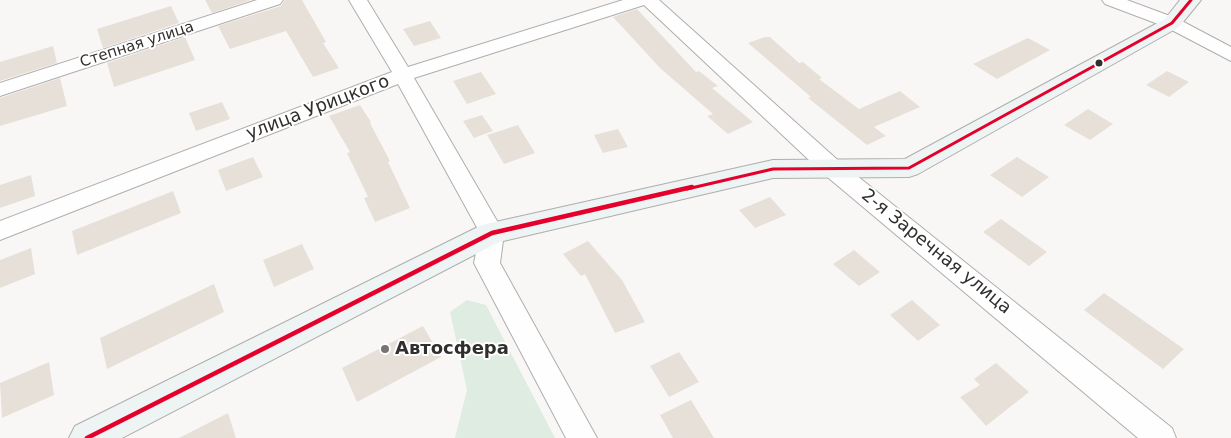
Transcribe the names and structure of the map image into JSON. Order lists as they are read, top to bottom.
{
  "streets": {
    "street": ["Степная улица", "улица Урицкого", "2-я Заречная улица"]
  },
  "places": ["Автосфера"]
}
